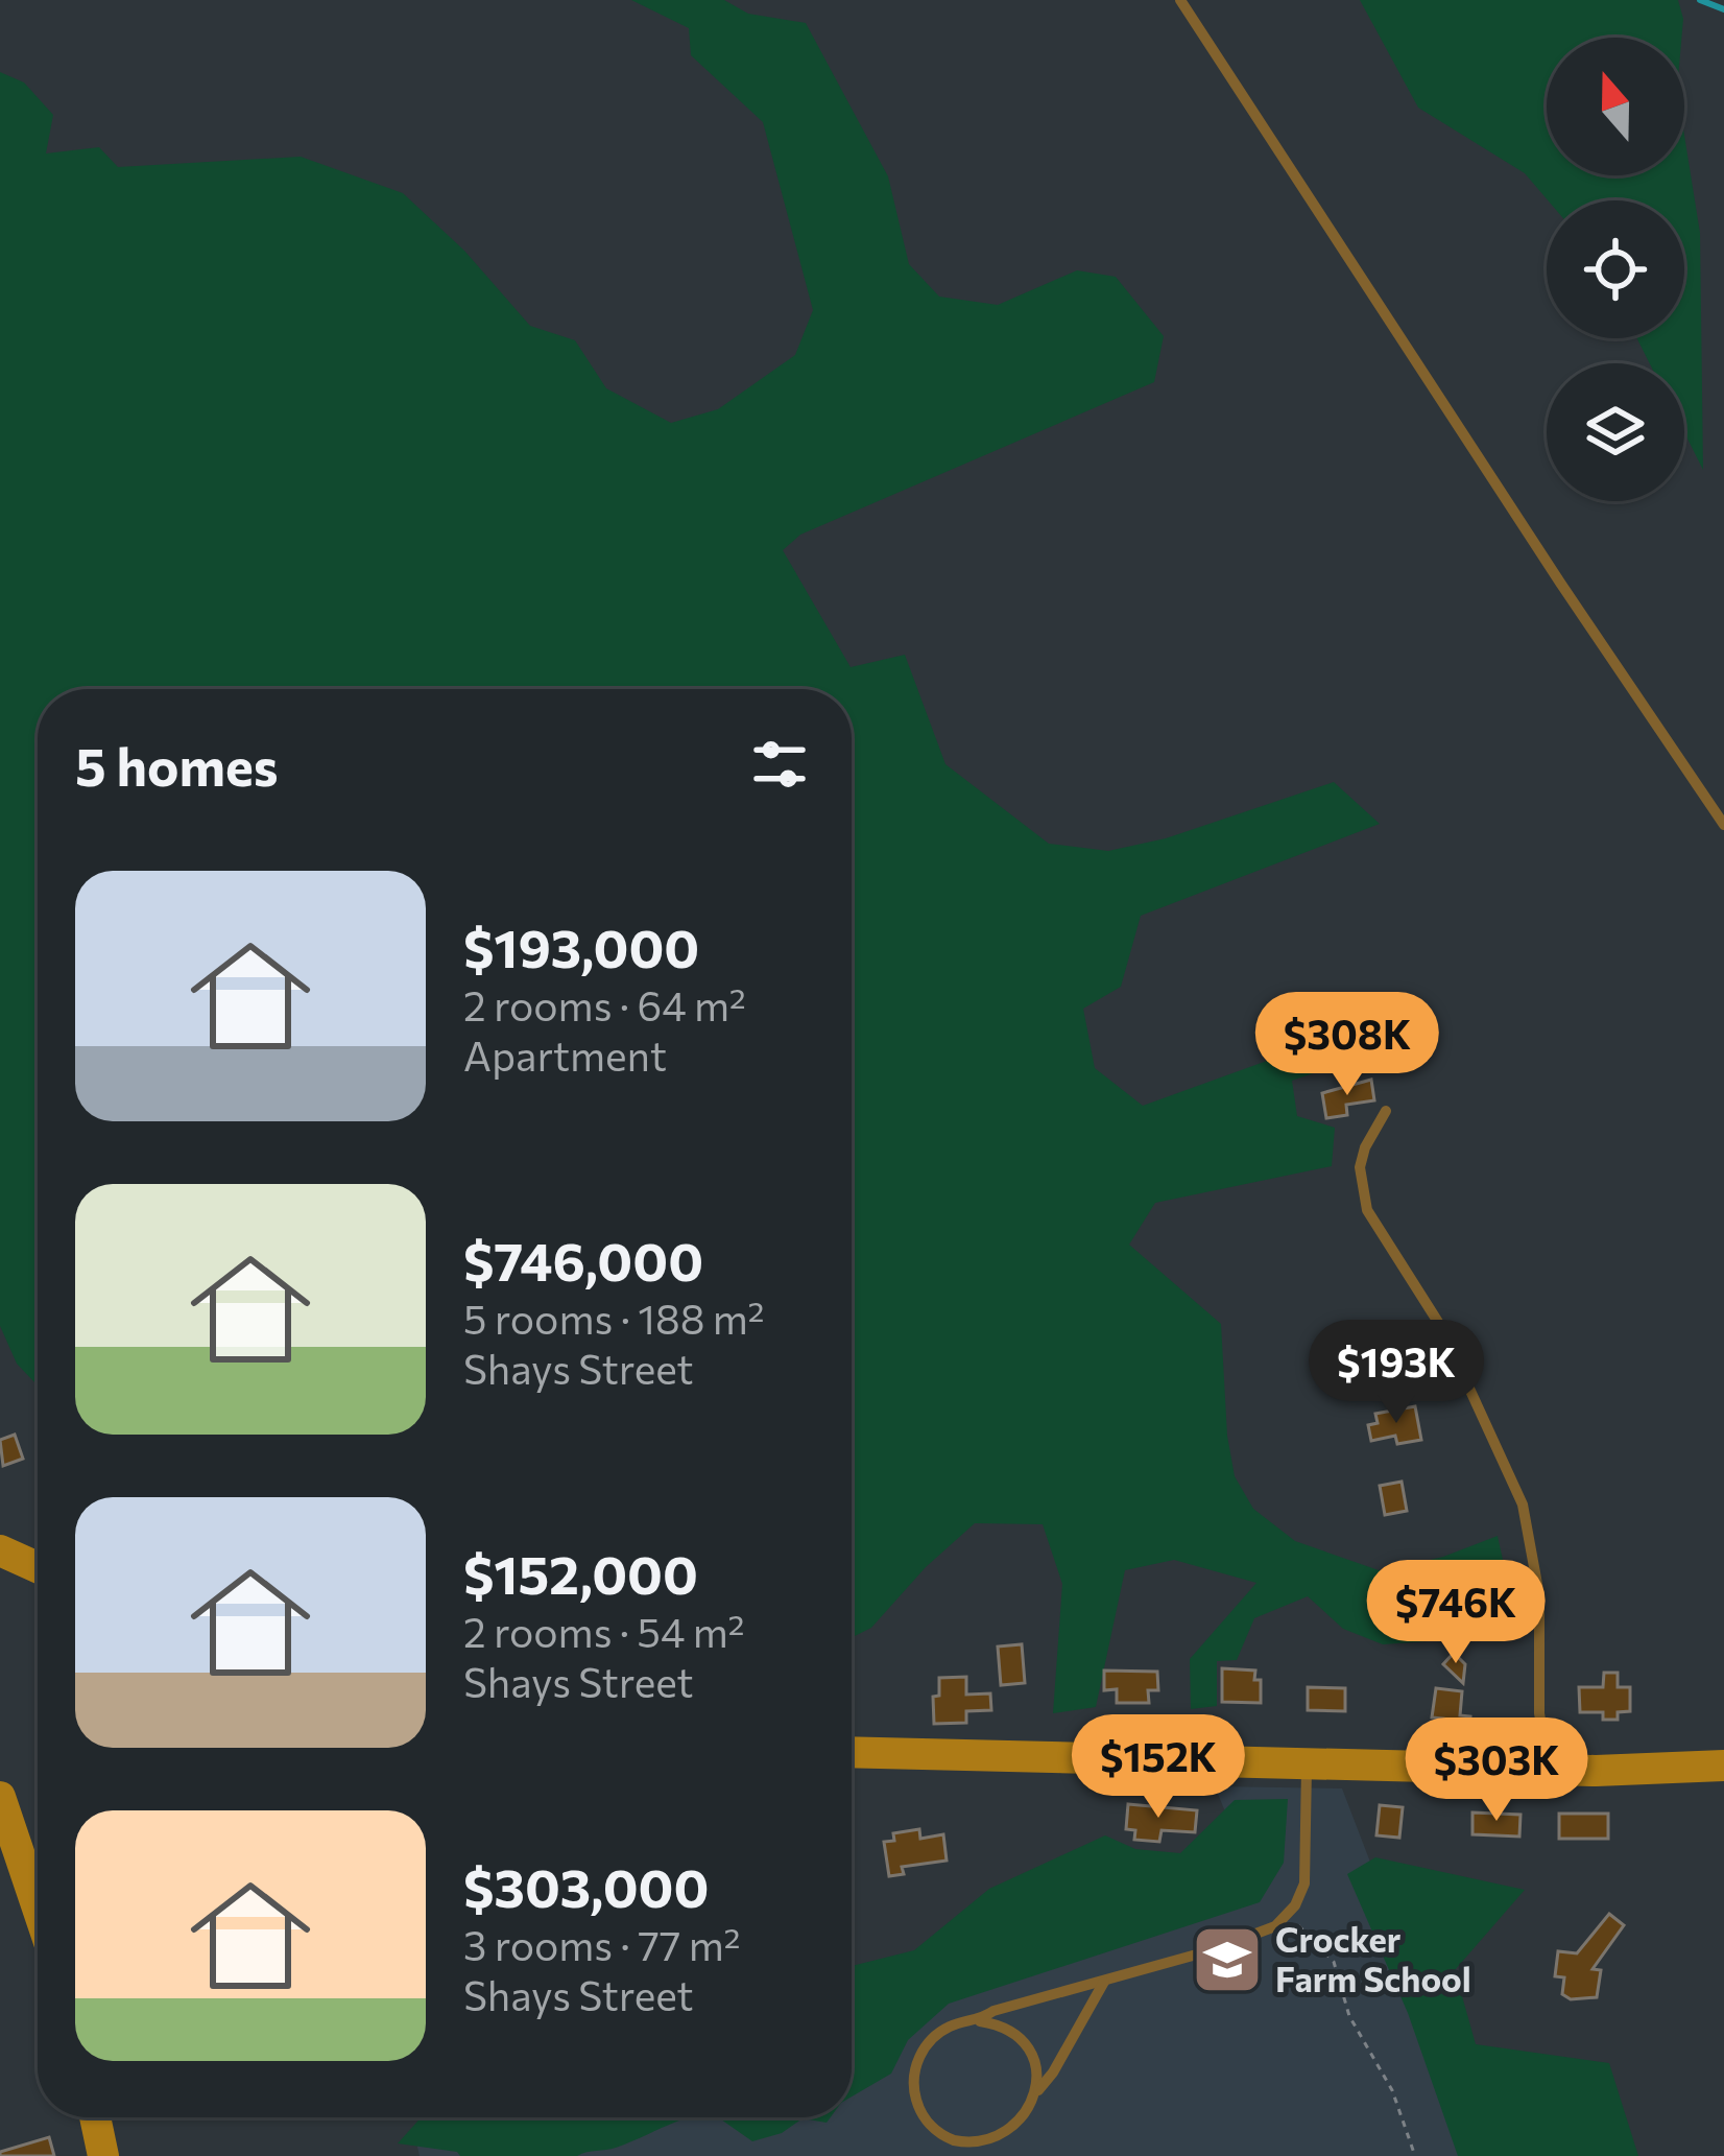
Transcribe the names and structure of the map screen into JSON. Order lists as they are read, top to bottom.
{
  "places": {
    "school or university": ["Crocker Farm School"]
  },
  "north": "top",
  "page": {
    "heading": "5 homes",
    "list": [
      {
        "name": "$193,000",
        "note": "2 rooms · 64 m² · Apartment"
      },
      {
        "name": "$746,000",
        "note": "5 rooms · 188 m² · Shays Street"
      },
      {
        "name": "$152,000",
        "note": "2 rooms · 54 m² · Shays Street"
      },
      {
        "name": "$303,000",
        "note": "3 rooms · 77 m² · Shays Street"
      }
    ],
    "price": [
      "$308K",
      "$193K",
      "$746K",
      "$152K",
      "$303K"
    ]
  }
}
